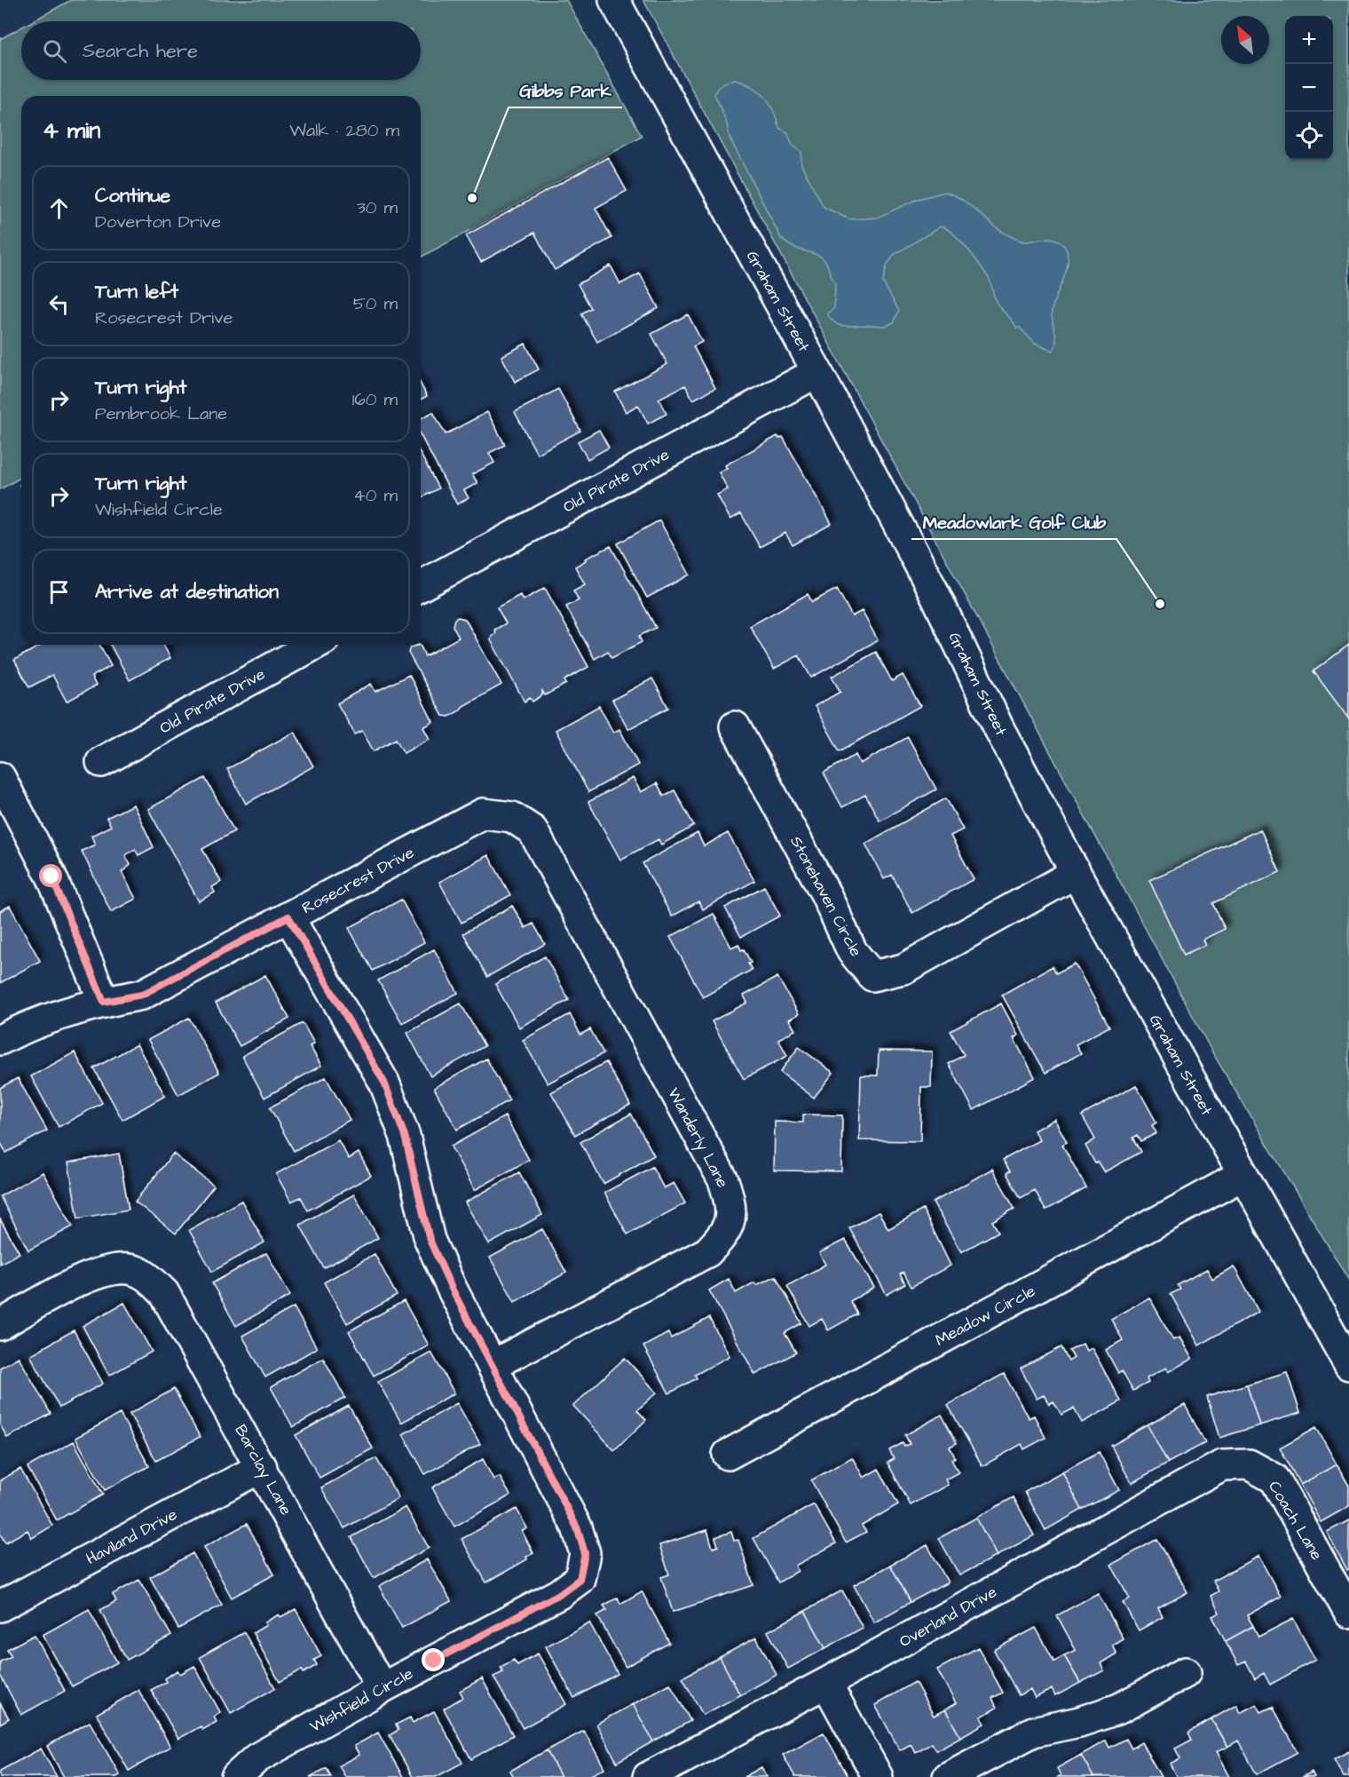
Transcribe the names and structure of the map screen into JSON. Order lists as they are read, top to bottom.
{
  "streets": {
    "street": [
      "Graham Street",
      "Old Pirate Drive",
      "Rosecrest Drive",
      "Stonehaven Circle",
      "Wanderly Lane",
      "Meadow Circle",
      "Barclay Lane",
      "Coach Lane",
      "Haviland Drive",
      "Overland Drive",
      "Wishfield Circle"
    ]
  },
  "crossings": [
    ["Graham Street", "Old Pirate Drive"],
    ["Graham Street", "Stonehaven Circle"],
    ["Graham Street", "Meadow Circle"],
    ["Rosecrest Drive", "Wanderly Lane"],
    ["Wanderly Lane", "Wishfield Circle"],
    ["Barclay Lane", "Haviland Drive"],
    ["Barclay Lane", "Wishfield Circle"],
    ["Coach Lane", "Overland Drive"]
  ],
  "places": ["Gibbs Park", "Meadowlark Golf Club"],
  "north": "top left",
  "page": {
    "map_buttons": ["+", "−"],
    "search": "Search here",
    "heading": ["4 min", "Walk · 280 m"],
    "list": [
      ["Continue", "Doverton Drive", "30 m"],
      ["Turn left", "Rosecrest Drive", "50 m"],
      ["Turn right", "Pembrook Lane", "160 m"],
      ["Turn right", "Wishfield Circle", "40 m"],
      "Arrive at destination"
    ]
  }
}
